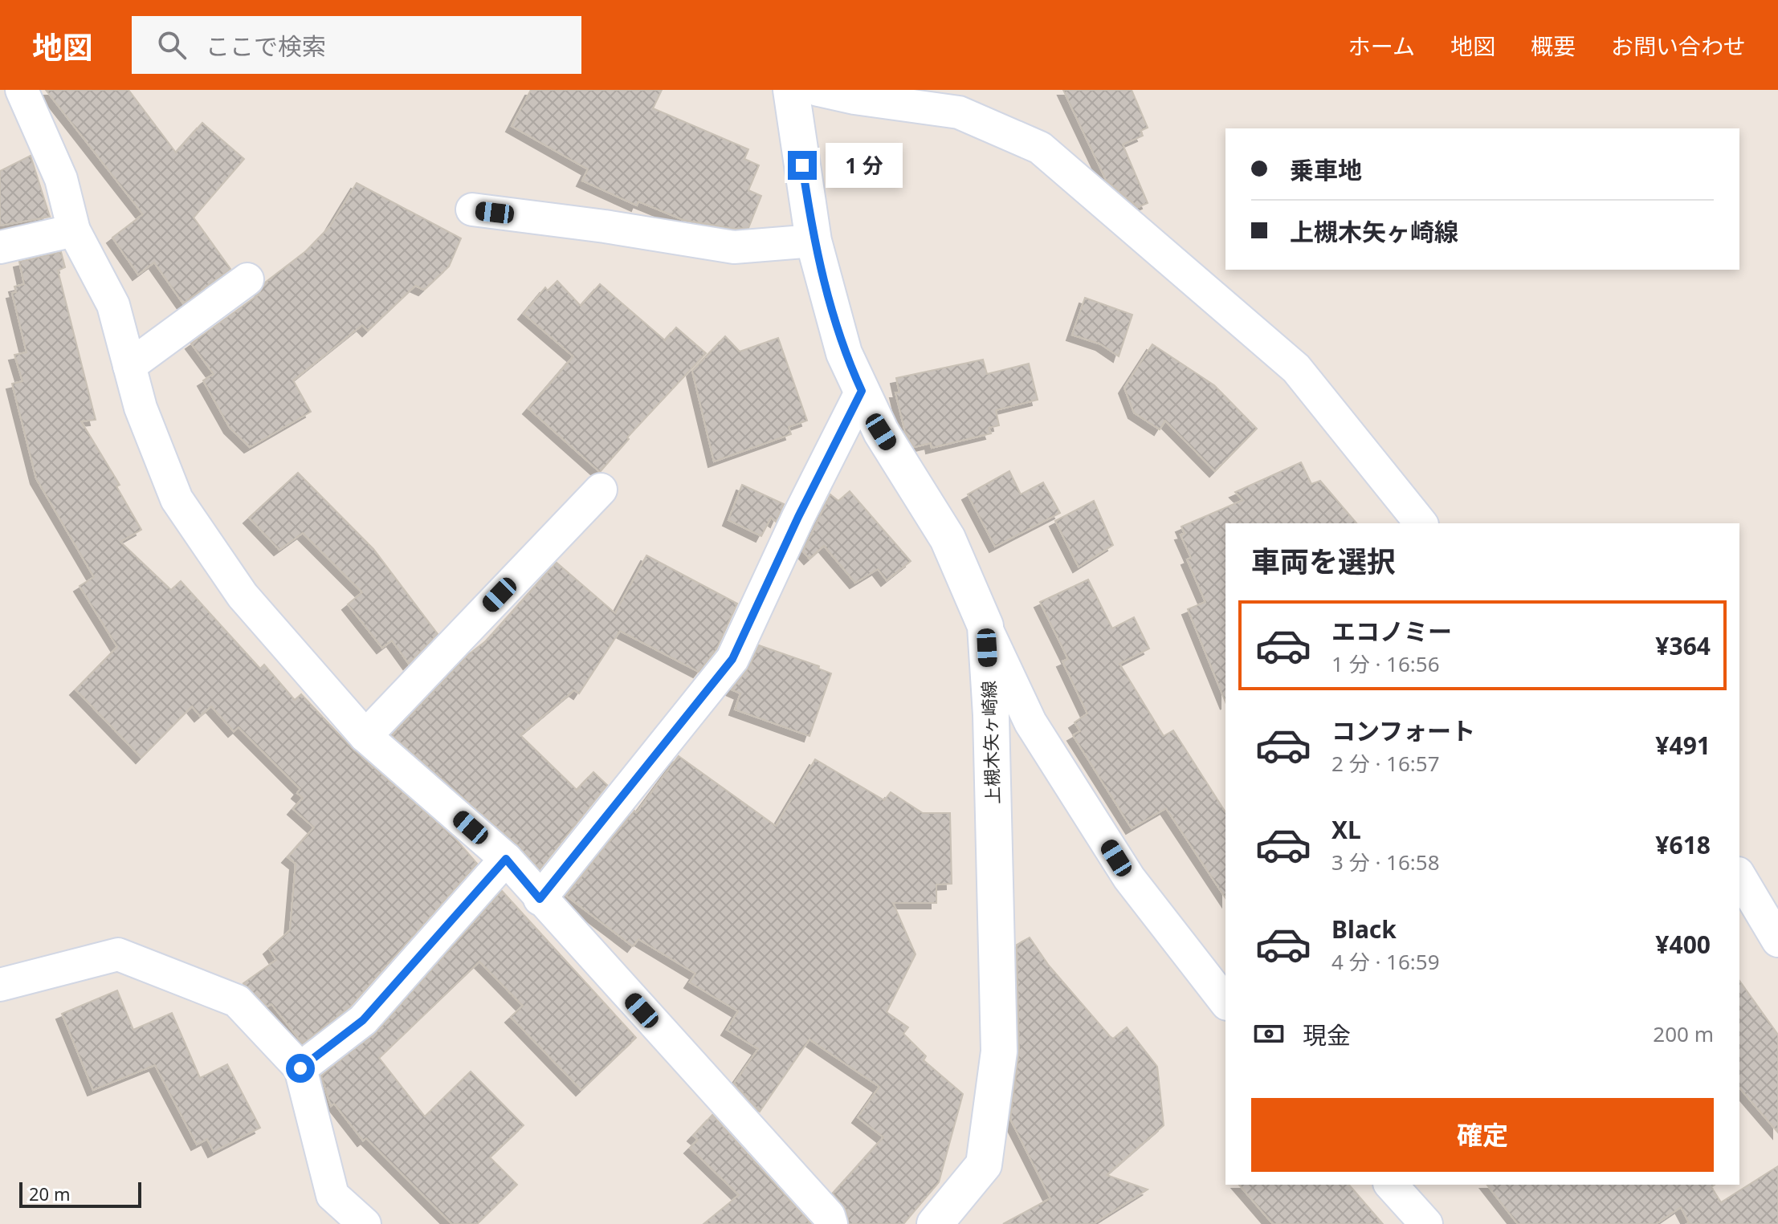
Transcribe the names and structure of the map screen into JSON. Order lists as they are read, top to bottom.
{
  "streets": {
    "main road": ["上槻木矢ヶ崎線"]
  },
  "scale_bar": "20 m",
  "page": {
    "header": "地図",
    "search": "ここで検索",
    "nav": [
      "ホーム",
      "地図",
      "概要",
      "お問い合わせ"
    ],
    "banner": ["乗車地", "上槻木矢ヶ崎線"],
    "bubble": "1 分",
    "heading": "車両を選択",
    "list": [
      {
        "name": "エコノミー",
        "note": "1 分 · 16:56",
        "value": "¥364"
      },
      {
        "name": "コンフォート",
        "note": "2 分 · 16:57",
        "value": "¥491"
      },
      {
        "name": "XL",
        "note": "3 分 · 16:58",
        "value": "¥618"
      },
      {
        "name": "Black",
        "note": "4 分 · 16:59",
        "value": "¥400"
      }
    ],
    "pay": ["現金", "200 m"],
    "buttons": "確定",
    "scale": "20 m"
  }
}
